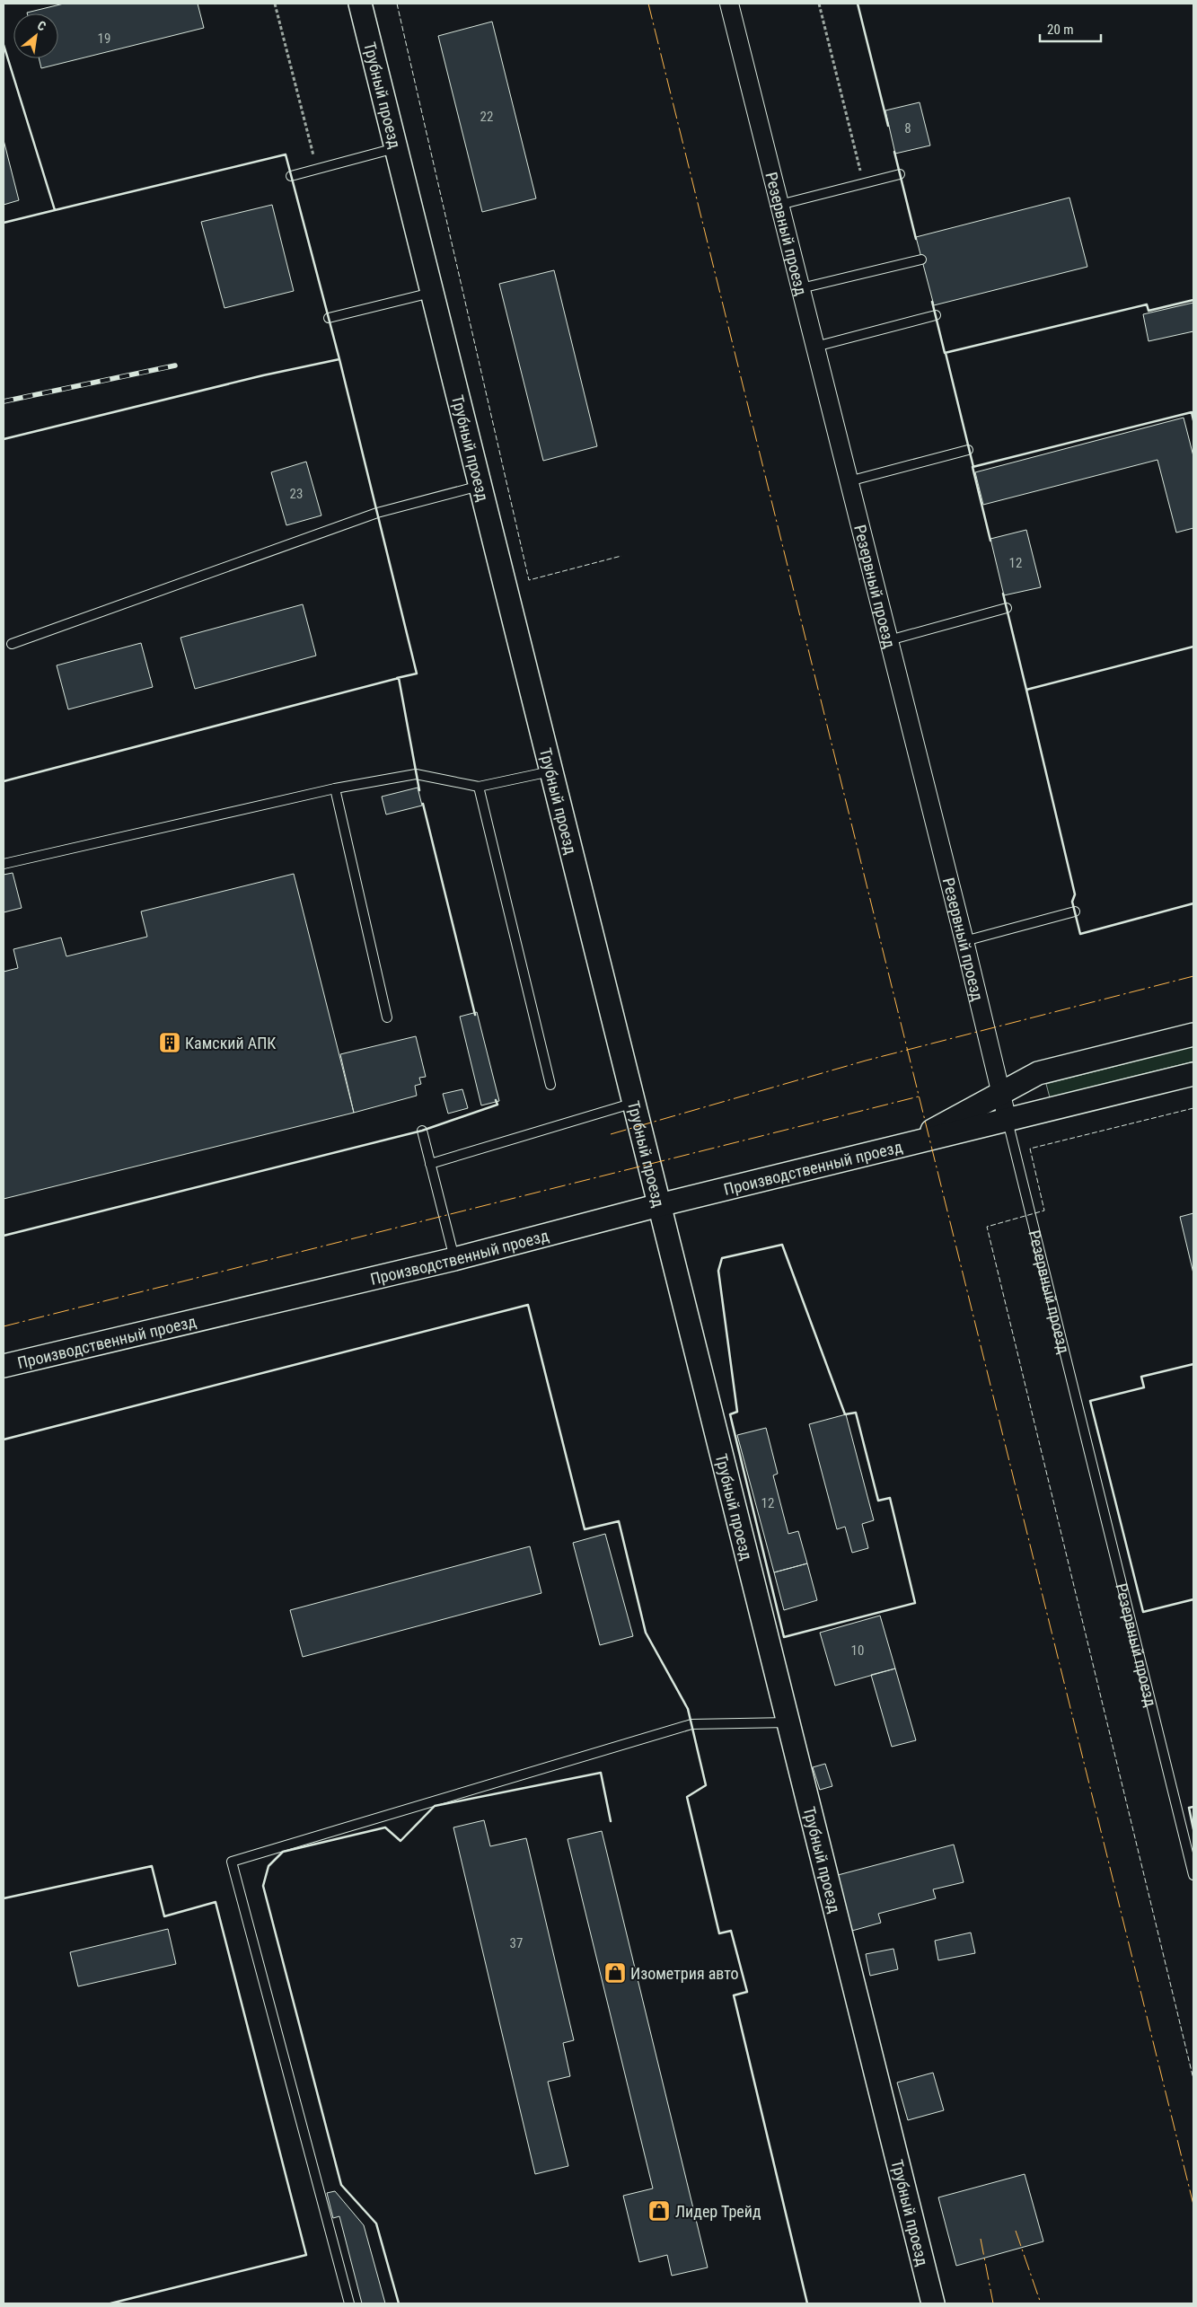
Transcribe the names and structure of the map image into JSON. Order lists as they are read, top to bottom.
{
  "streets": {
    "street": ["Трубный проезд", "Резервный проезд", "Производственный проезд"]
  },
  "crossings": [
    ["Трубный проезд", "Производственный проезд"],
    ["Резервный проезд", "Производственный проезд"]
  ],
  "places": {
    "building": ["Камский АПК"],
    "shop": ["Изометрия авто", "Лидер Трейд"]
  },
  "house_numbers": [
    "19",
    "22",
    "8",
    "23",
    "12",
    "12",
    "10",
    "37"
  ],
  "scale_bar": "20 m",
  "north": "top right"
}
